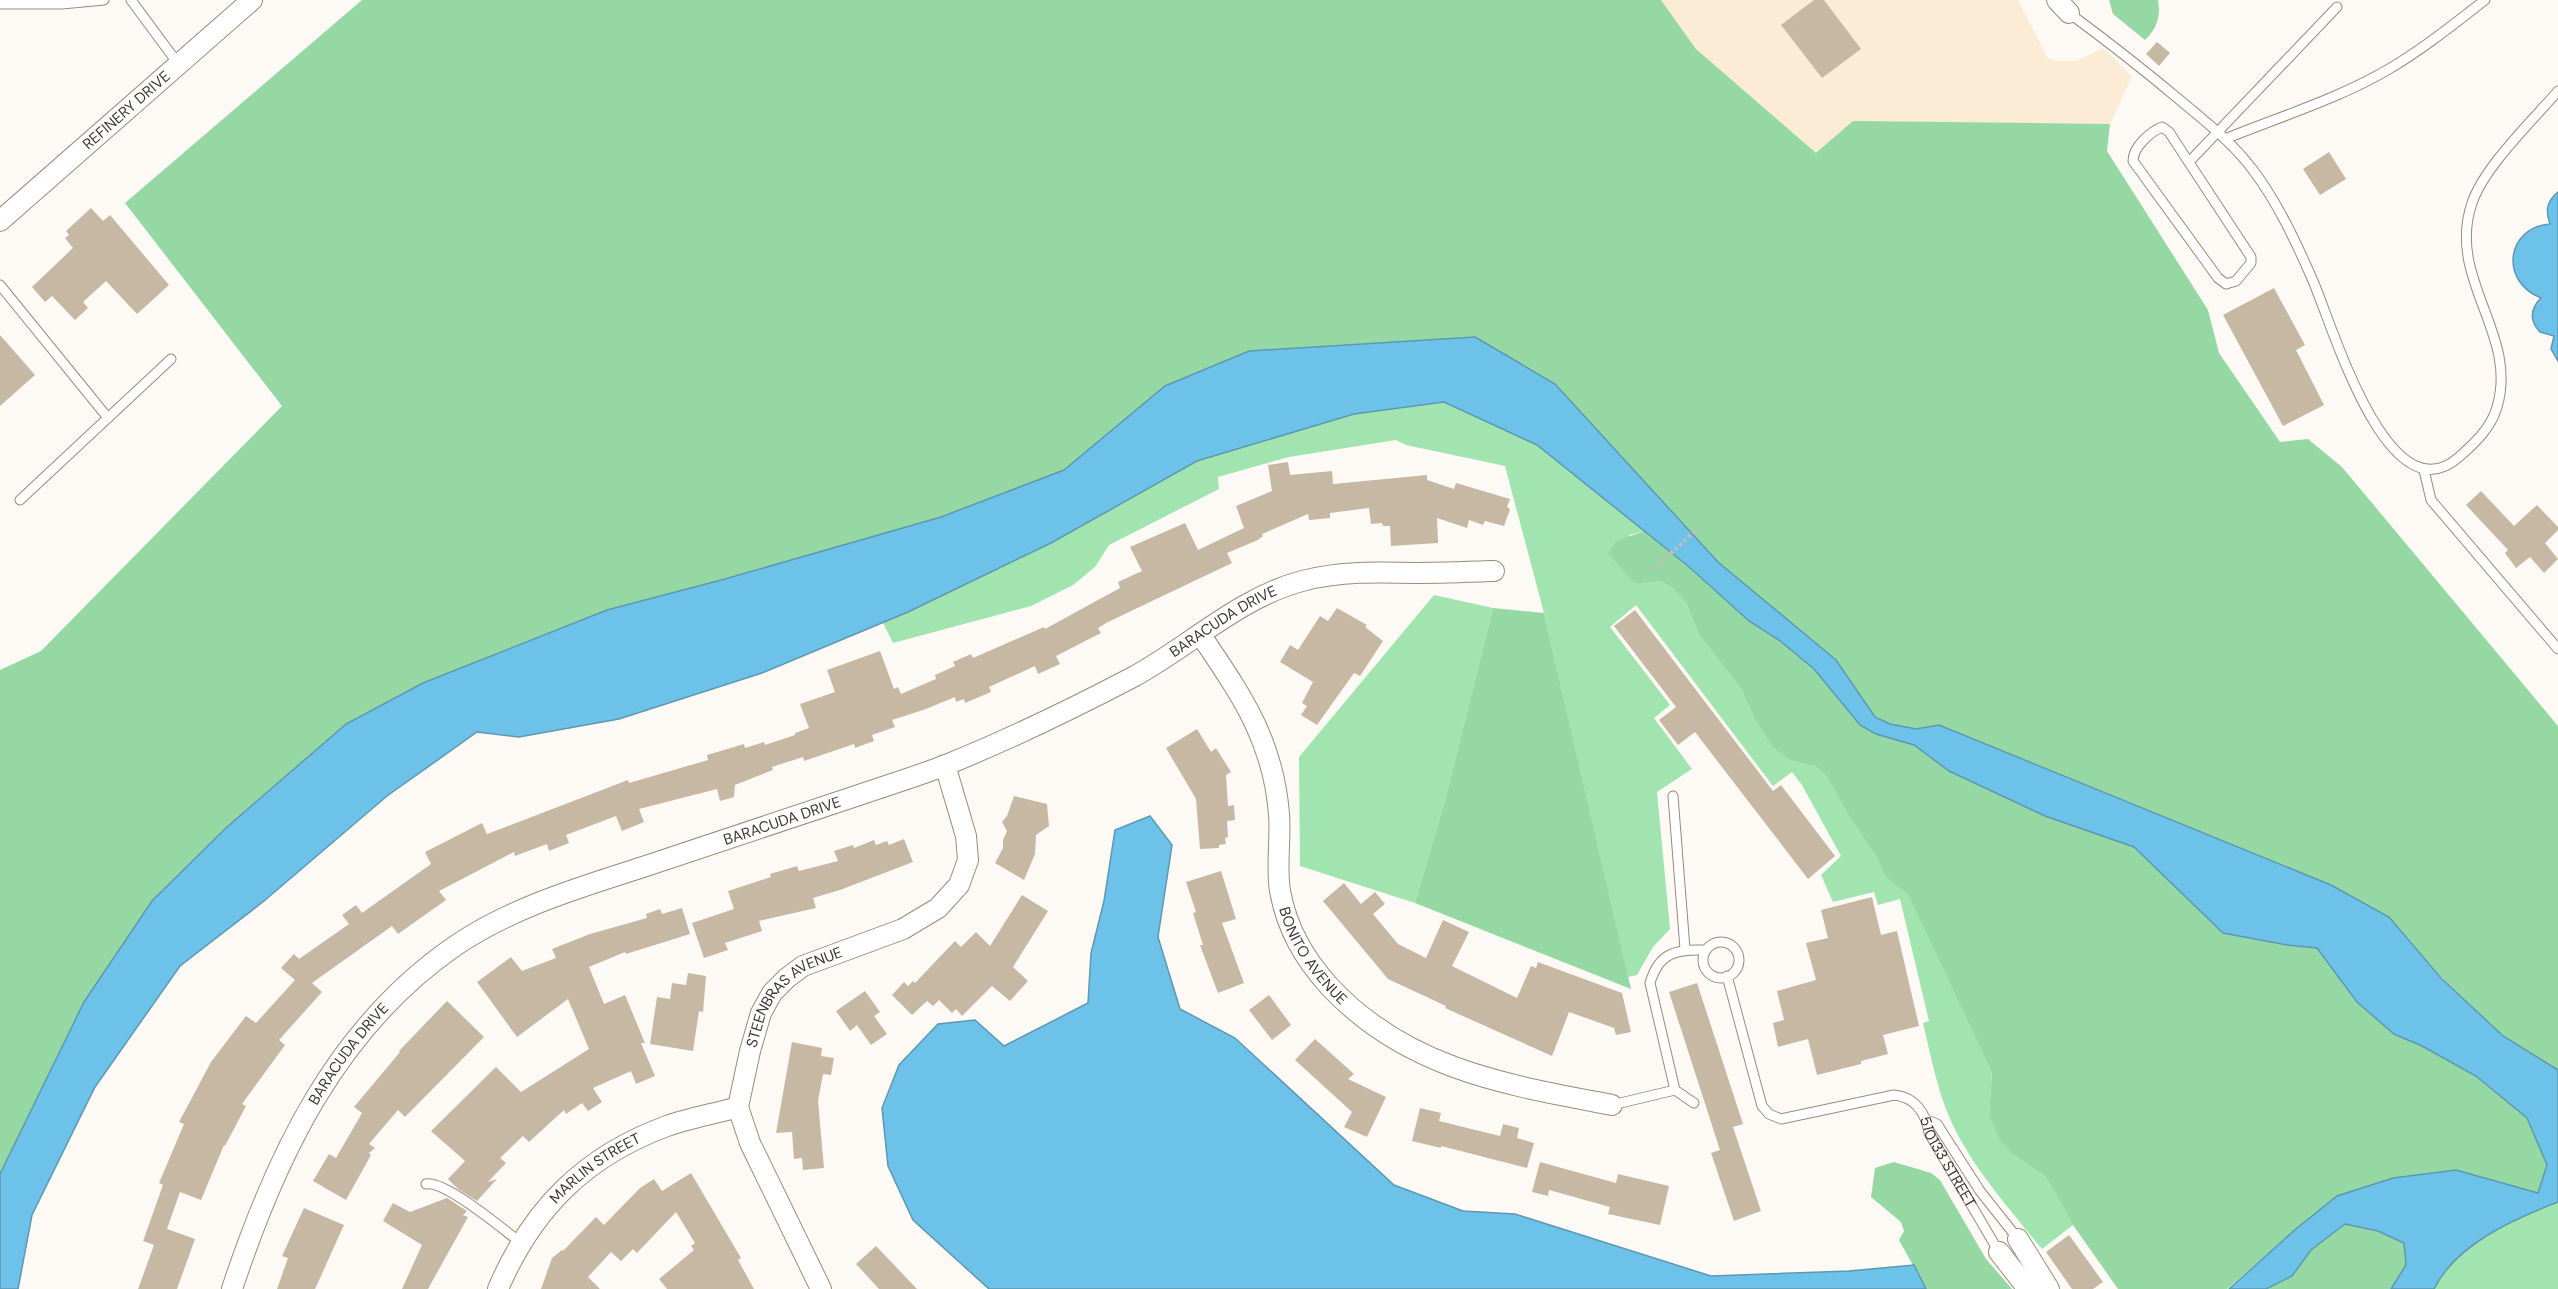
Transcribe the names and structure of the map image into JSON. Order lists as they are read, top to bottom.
{
  "streets": {
    "street": [
      "REFINERY DRIVE",
      "BARACUDA DRIVE",
      "BONITO AVENUE",
      "STEENBRAS AVENUE",
      "510133 STREET",
      "MARLIN STREET"
    ]
  },
  "crossings": [
    ["BARACUDA DRIVE", "BONITO AVENUE"],
    ["BARACUDA DRIVE", "STEENBRAS AVENUE"],
    ["STEENBRAS AVENUE", "MARLIN STREET"]
  ]
}
